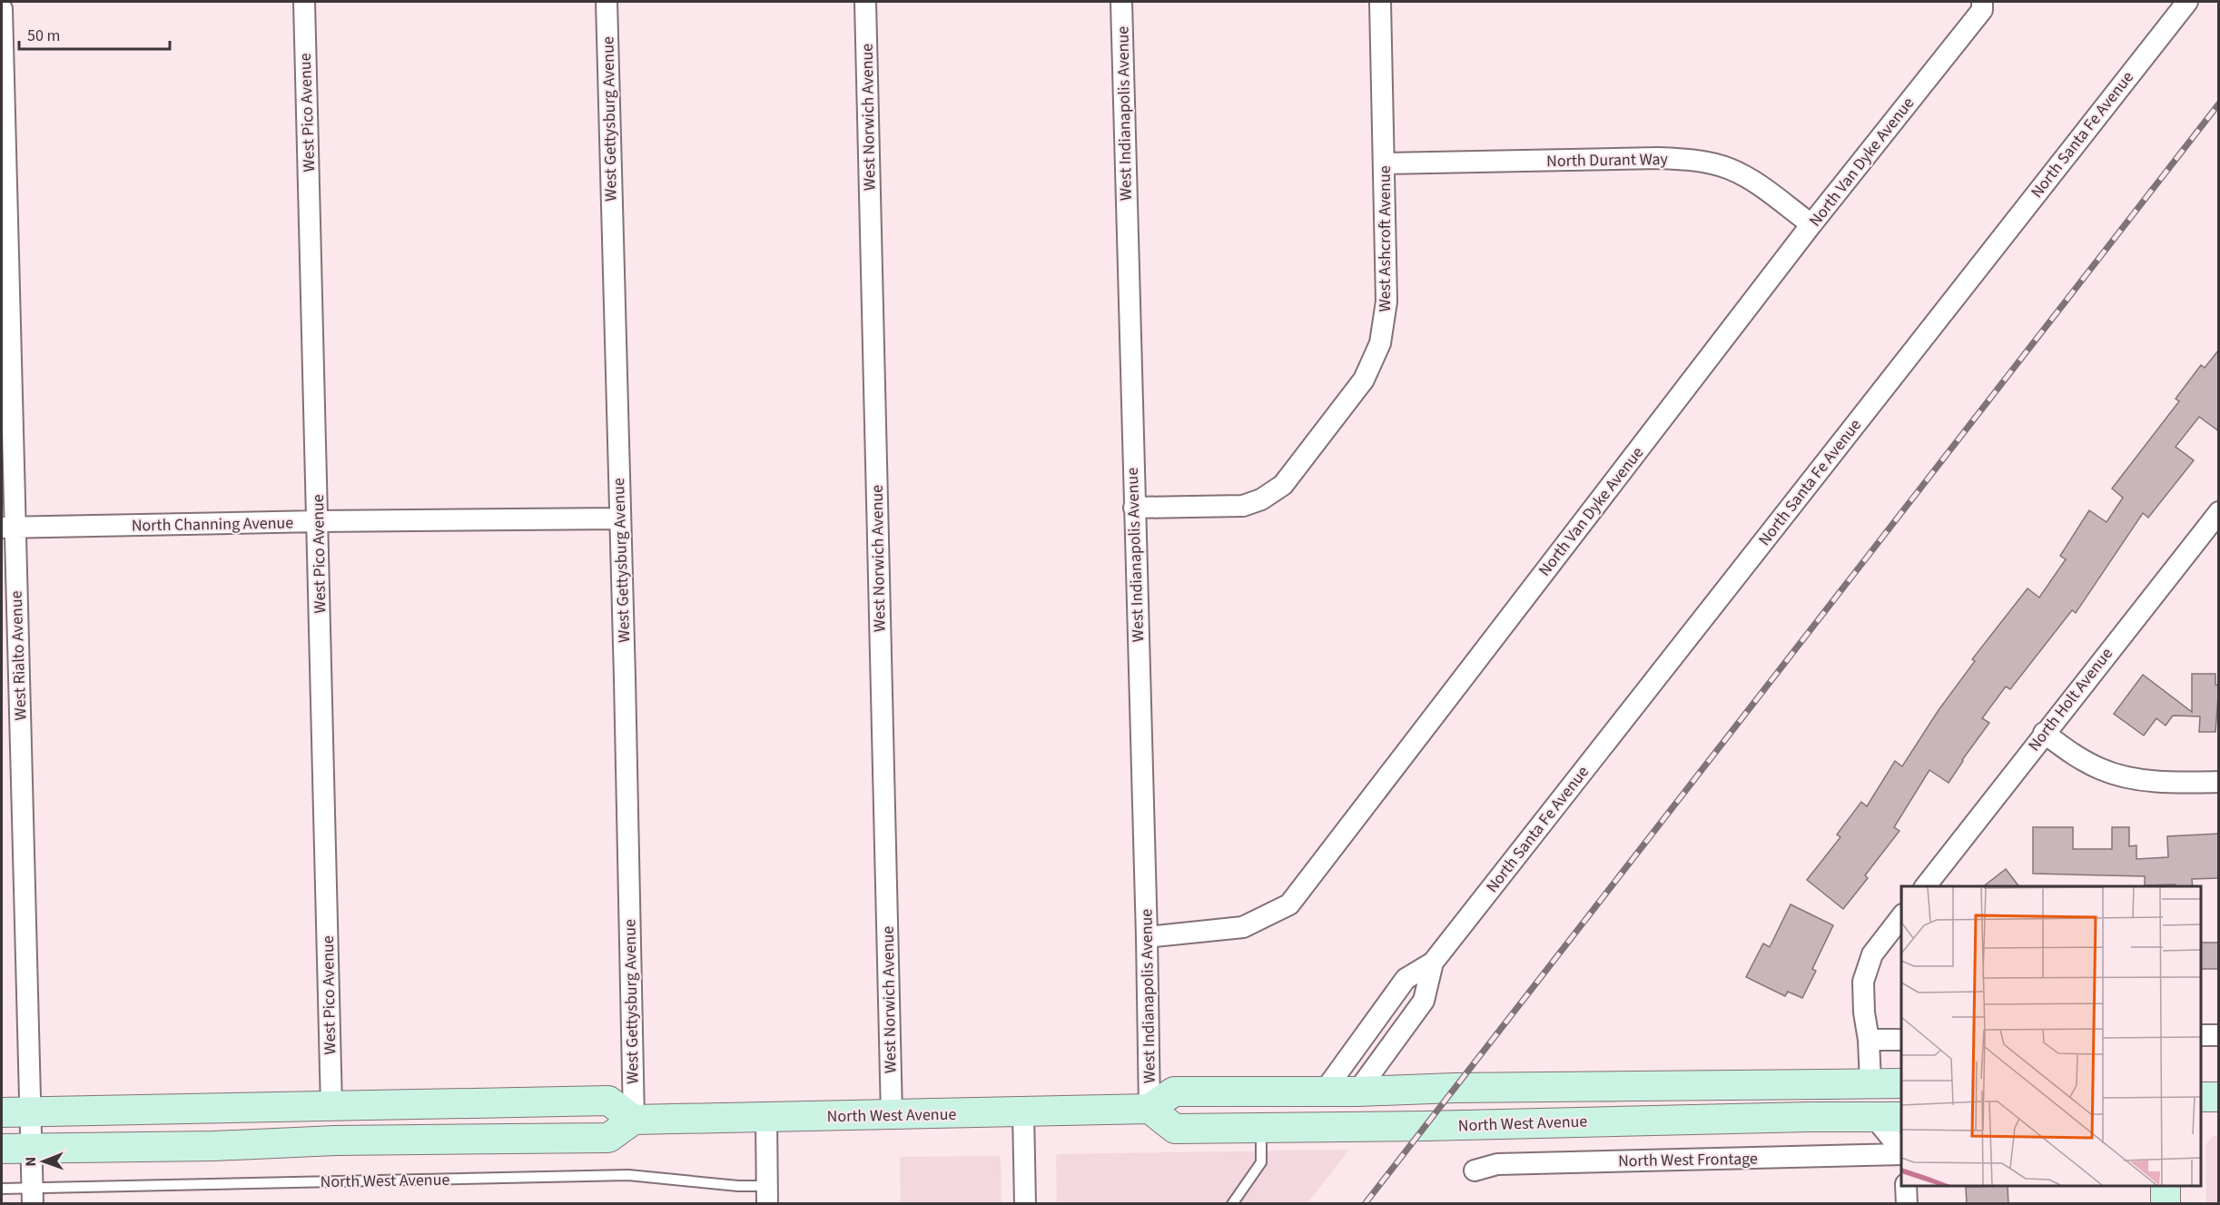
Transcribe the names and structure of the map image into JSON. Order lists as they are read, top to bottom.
{
  "streets": {
    "main road": ["North West Avenue"],
    "street": [
      "West Pico Avenue",
      "West Indianapolis Avenue",
      "West Norwich Avenue",
      "West Gettysburg Avenue",
      "North Santa Fe Avenue",
      "North Durant Way",
      "North Van Dyke Avenue",
      "West Ashcroft Avenue",
      "North Channing Avenue",
      "West Rialto Avenue",
      "North Holt Avenue",
      "North West Frontage"
    ]
  },
  "crossings": [
    ["West Pico Avenue", "North Channing Avenue"],
    ["West Indianapolis Avenue", "North Van Dyke Avenue"],
    ["West Indianapolis Avenue", "West Ashcroft Avenue"],
    ["West Indianapolis Avenue", "North West Avenue"],
    ["West Norwich Avenue", "North West Avenue"],
    ["West Gettysburg Avenue", "North Channing Avenue"],
    ["West Gettysburg Avenue", "North West Avenue"],
    ["North Santa Fe Avenue", "North West Avenue"],
    ["North Durant Way", "North Van Dyke Avenue"],
    ["North Durant Way", "West Ashcroft Avenue"],
    ["North Channing Avenue", "West Rialto Avenue"],
    ["West Rialto Avenue", "North West Avenue"]
  ],
  "scale_bar": "50 m",
  "north": "left"
}
